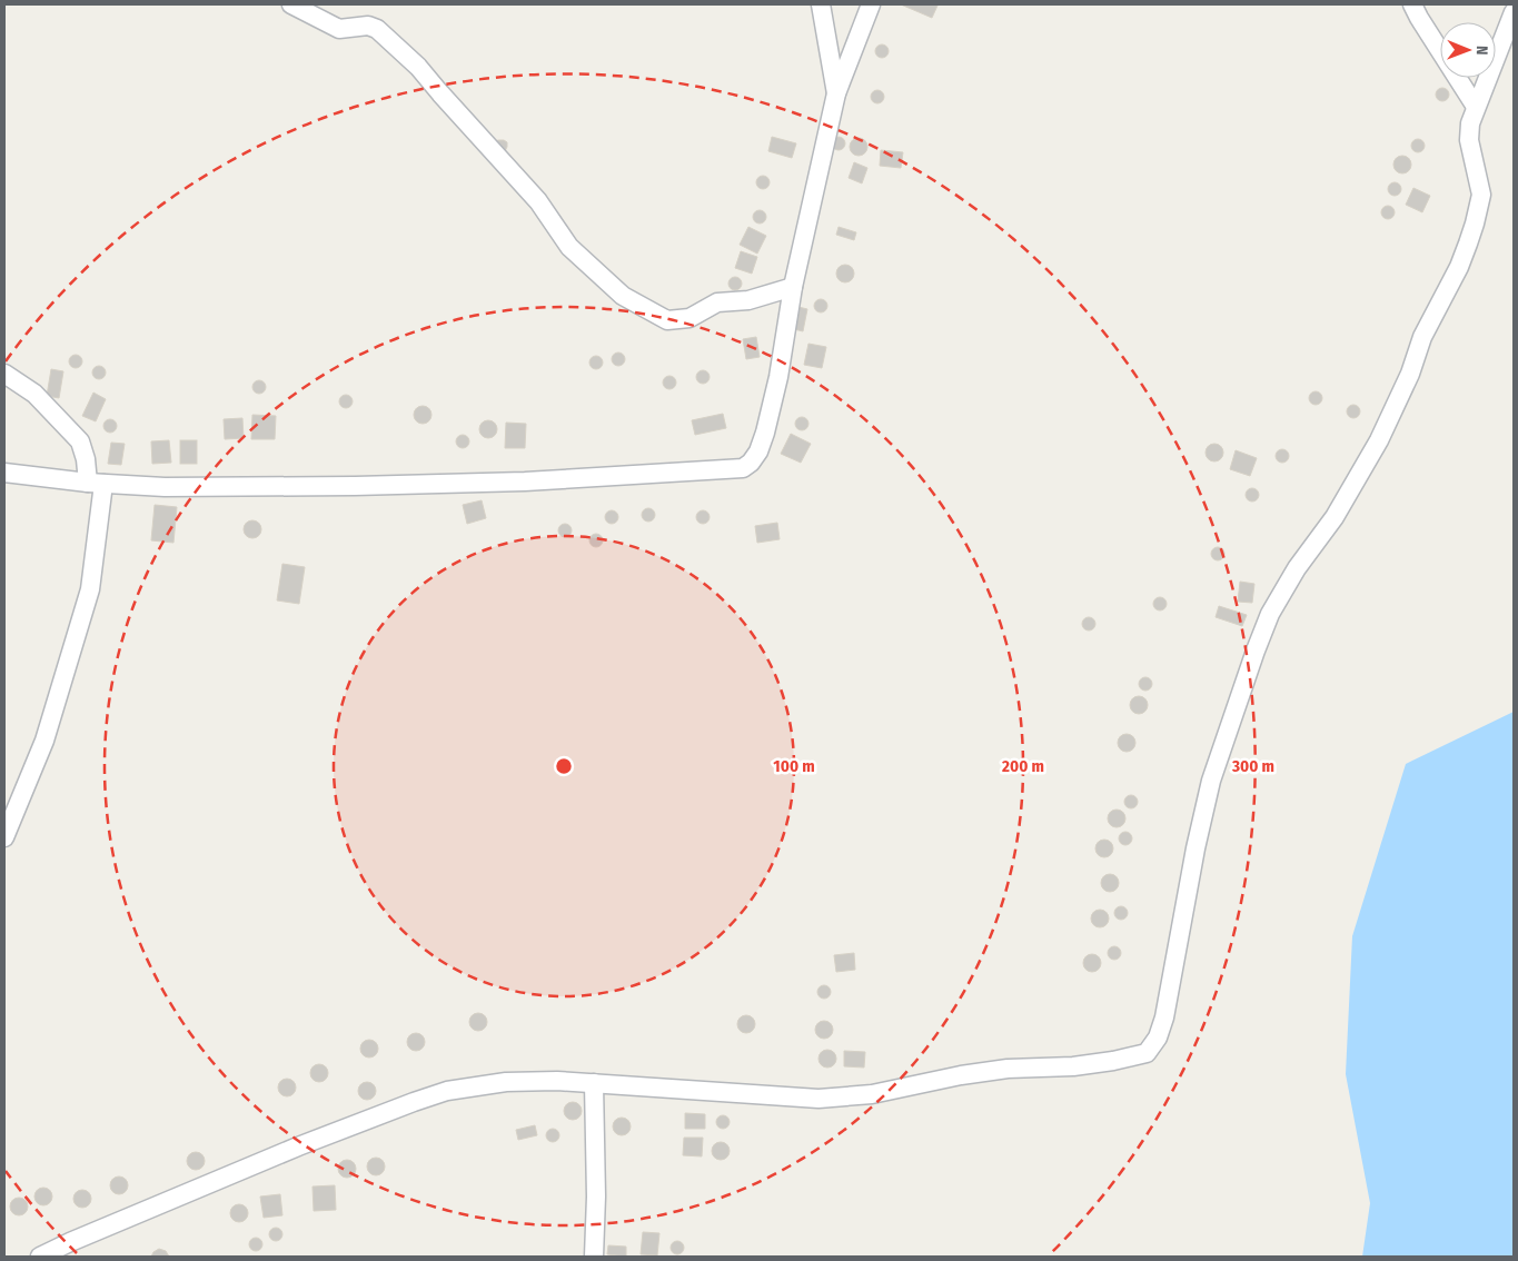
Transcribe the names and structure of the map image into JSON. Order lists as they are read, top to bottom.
{
  "north": "right",
  "rings": ["100 m", "200 m", "300 m"]
}
